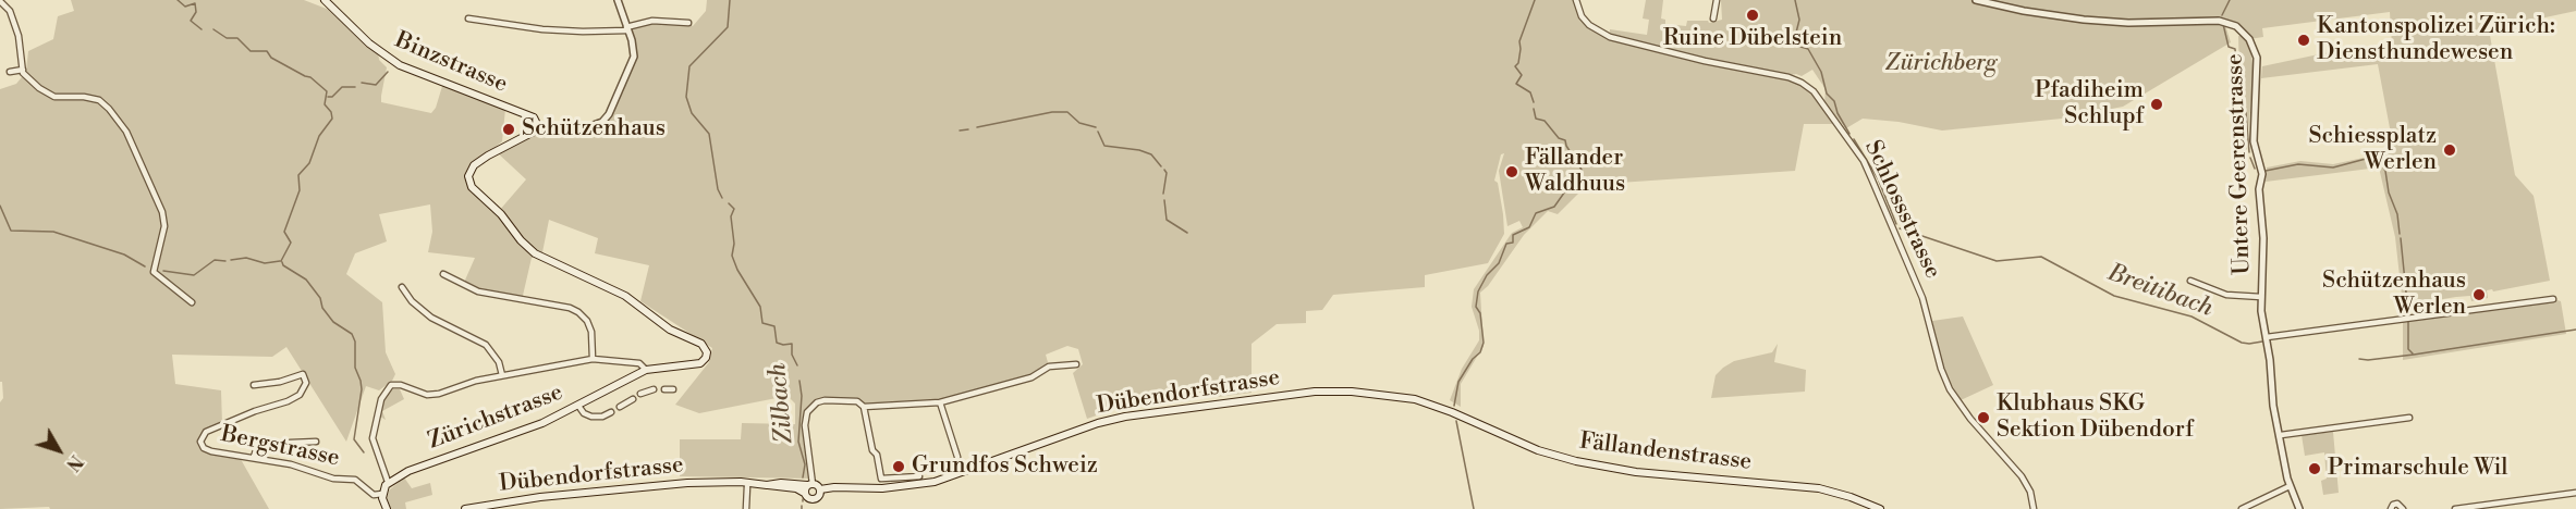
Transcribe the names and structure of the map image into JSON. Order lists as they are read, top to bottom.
{
  "streets": {
    "main road": [
      "Binzstrasse",
      "Dübendorfstrasse",
      "Zürichstrasse",
      "Fällandenstrasse"
    ],
    "street": ["Untere Geerenstrasse", "Schlossstrasse", "Bergstrasse"]
  },
  "crossings": [
    ["Binzstrasse", "Zürichstrasse"],
    ["Dübendorfstrasse", "Fällandenstrasse"]
  ],
  "water": ["Breitibach", "Zilbach"],
  "parks": ["Zürichberg"],
  "places": [
    "Ruine Dübelstein",
    "Kantonspolizei Zürich: Diensthundewesen",
    "Pfadiheim Schlupf",
    "Schützenhaus",
    "Schiessplatz Werlen",
    "Fällander Waldhuus",
    "Schützenhaus Werlen",
    "Klubhaus SKG Sektion Dübendorf",
    "Grundfos Schweiz",
    "Primarschule Wil"
  ],
  "north": "bottom right"
}
